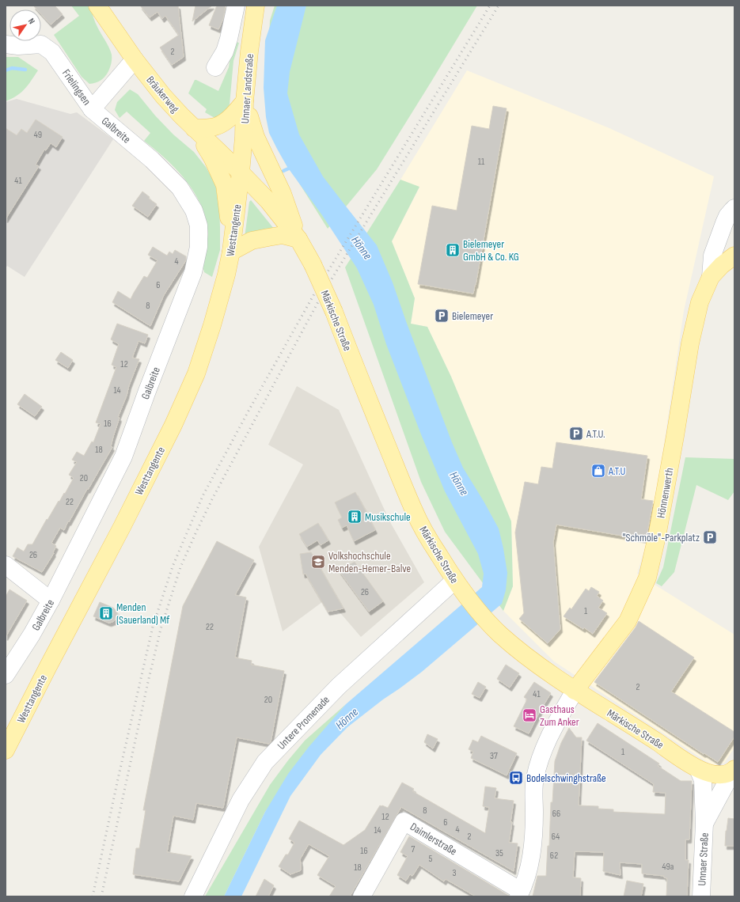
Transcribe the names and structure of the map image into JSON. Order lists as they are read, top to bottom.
{
  "streets": {
    "main road": [
      "Unnaer Landstraße",
      "Bräukerweg",
      "Westtangente",
      "Märkische Straße",
      "Hönnenwerth"
    ],
    "street": [
      "Frielingsen",
      "Galbreite",
      "Untere Promenade",
      "Daimlerstraße",
      "Unnaer Straße"
    ]
  },
  "crossings": [
    ["Frielingsen", "Bräukerweg"],
    ["Frielingsen", "Galbreite"],
    ["Unnaer Landstraße", "Bräukerweg"],
    ["Unnaer Landstraße", "Westtangente"],
    ["Unnaer Landstraße", "Märkische Straße"],
    ["Bräukerweg", "Westtangente"],
    ["Bräukerweg", "Märkische Straße"],
    ["Westtangente", "Märkische Straße"],
    ["Märkische Straße", "Hönnenwerth"],
    ["Märkische Straße", "Untere Promenade"],
    ["Märkische Straße", "Unnaer Straße"]
  ],
  "water": ["Hönne"],
  "places": {
    "building": ["Bielemeyer GmbH & Co. KG", "Musikschule", "Menden (Sauerland) Mf"],
    "parking": ["Bielemeyer", "A.T.U.", "\"Schmöle\"-Parkplatz"],
    "shop": ["A.T.U"],
    "school or university": ["Volkshochschule Menden-Hemer-Balve"],
    "hotel": ["Gasthaus Zum Anker"],
    "bus stop": ["Bodelschwinghstraße"]
  },
  "house_numbers": [
    "2",
    "49",
    "11",
    "41",
    "4",
    "6",
    "8",
    "12",
    "14",
    "16",
    "18",
    "20",
    "22",
    "26",
    "26",
    "1",
    "22",
    "2",
    "41",
    "20",
    "1",
    "37",
    "8",
    "66",
    "12",
    "6",
    "4",
    "14",
    "2",
    "64",
    "7",
    "16",
    "35",
    "62",
    "5",
    "49a",
    "18",
    "3"
  ],
  "north": "top right"
}
